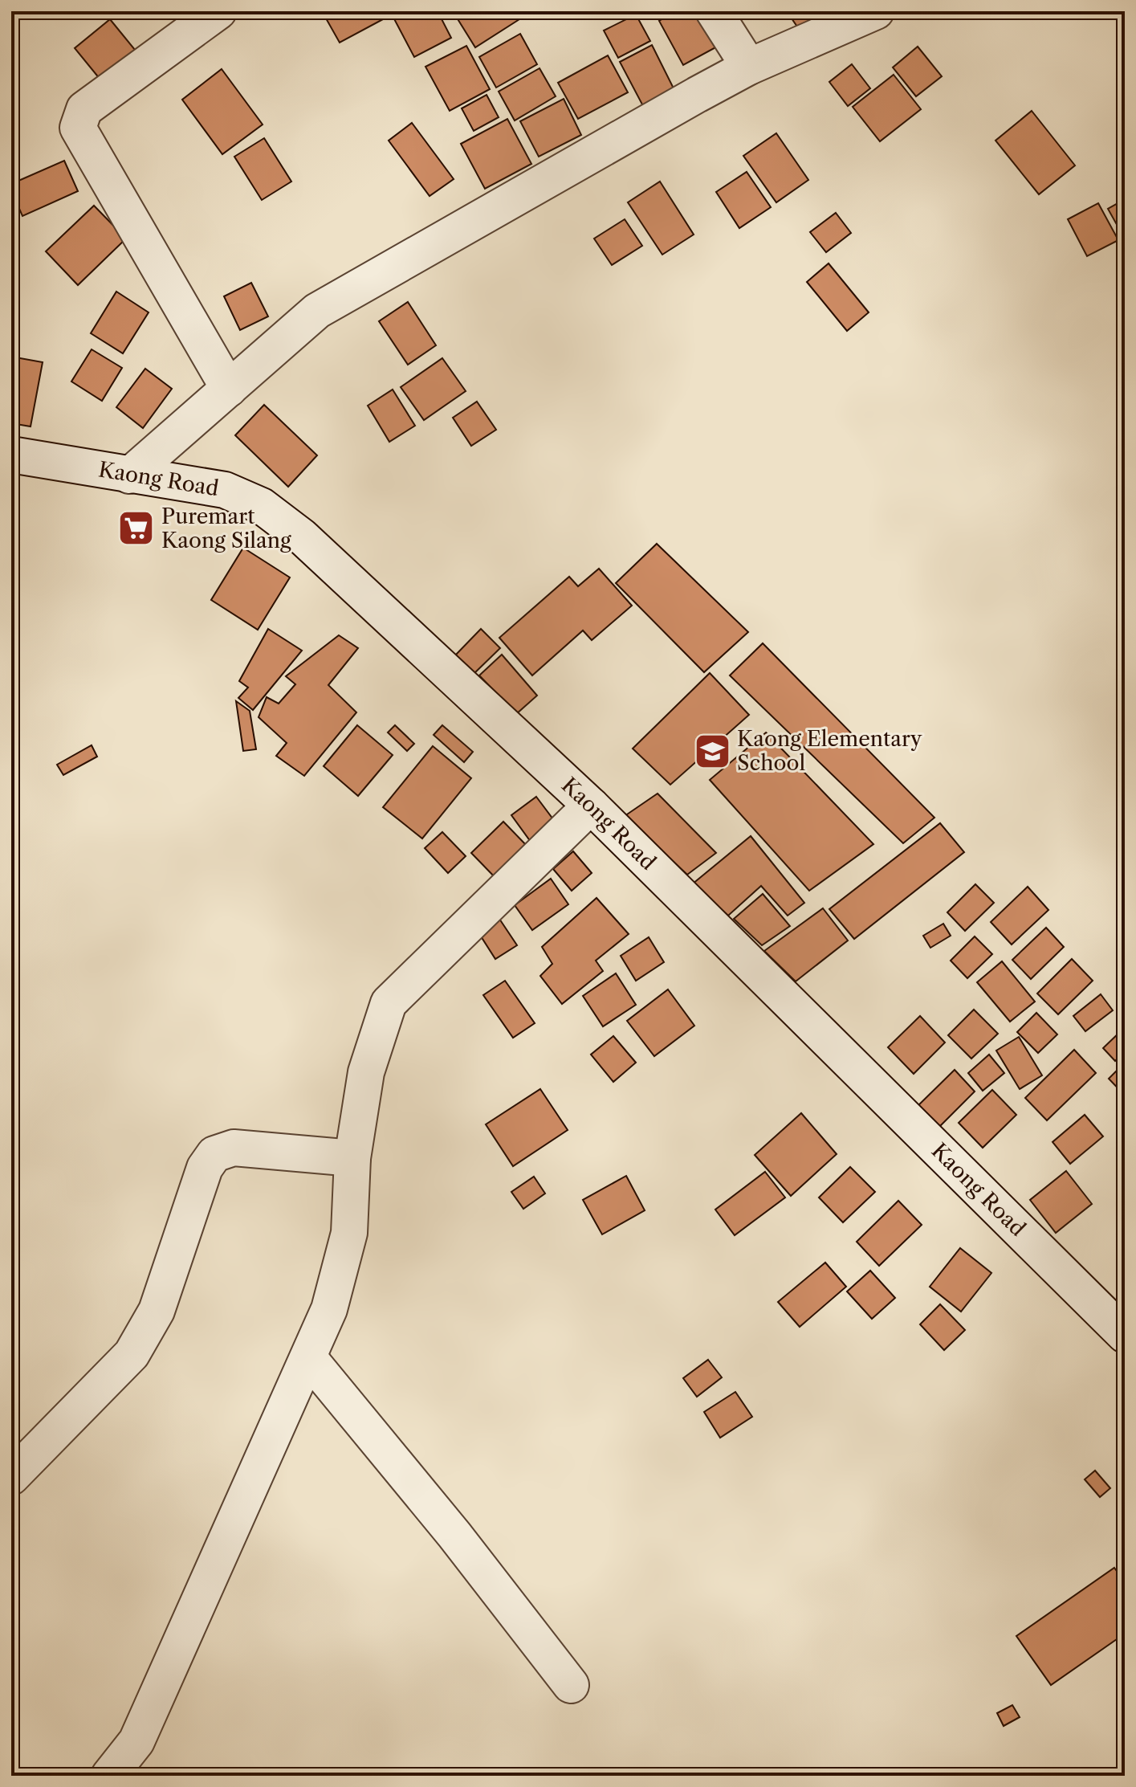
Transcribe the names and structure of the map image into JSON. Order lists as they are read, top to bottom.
{
  "streets": {
    "street": ["Kaong Road"]
  },
  "places": {
    "supermarket": ["Puremart Kaong Silang"],
    "school or university": ["Kaong Elementary School"]
  }
}
